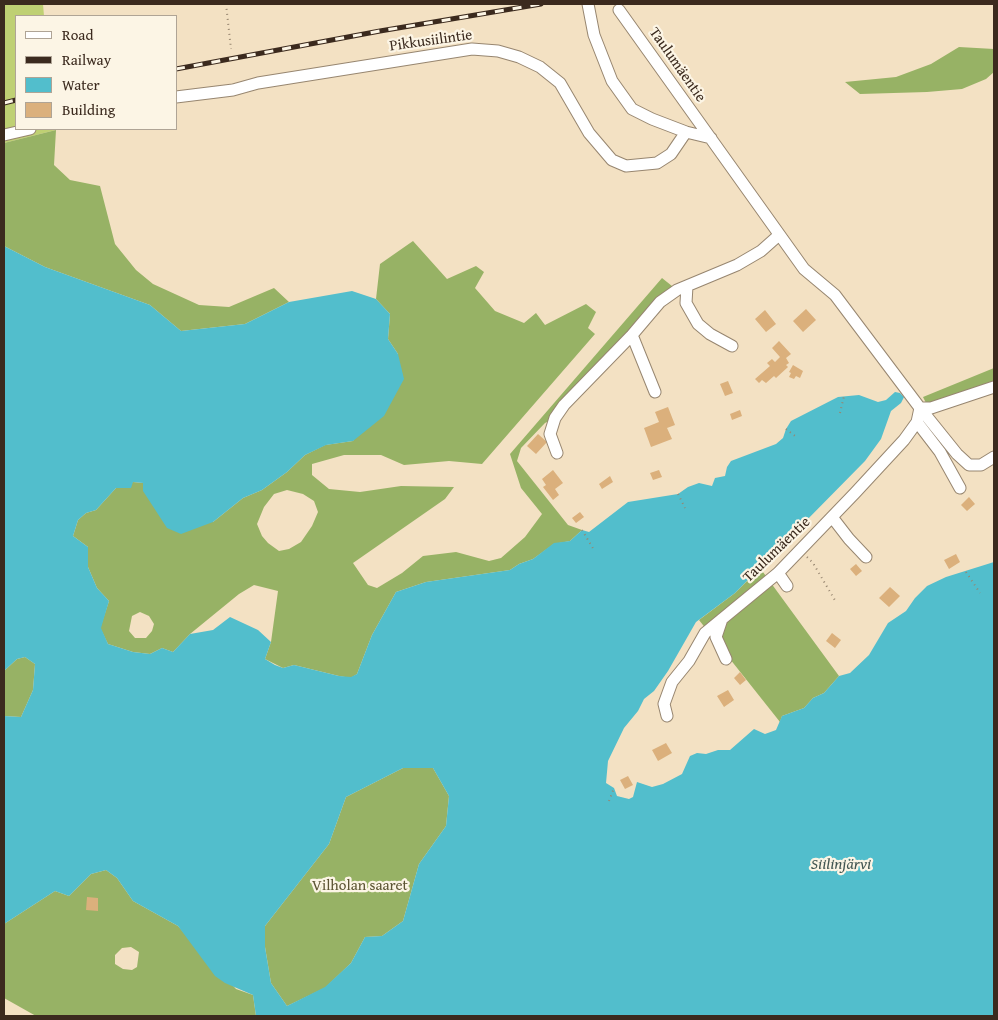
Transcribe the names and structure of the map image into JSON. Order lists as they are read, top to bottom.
{
  "streets": {
    "street": ["Pikkusiilintie", "Taulumäentie"]
  },
  "water": ["Siilinjärvi"],
  "parks": ["Vilholan saaret"],
  "legend": [
    "Road",
    "Railway",
    "Water",
    "Building"
  ]
}
